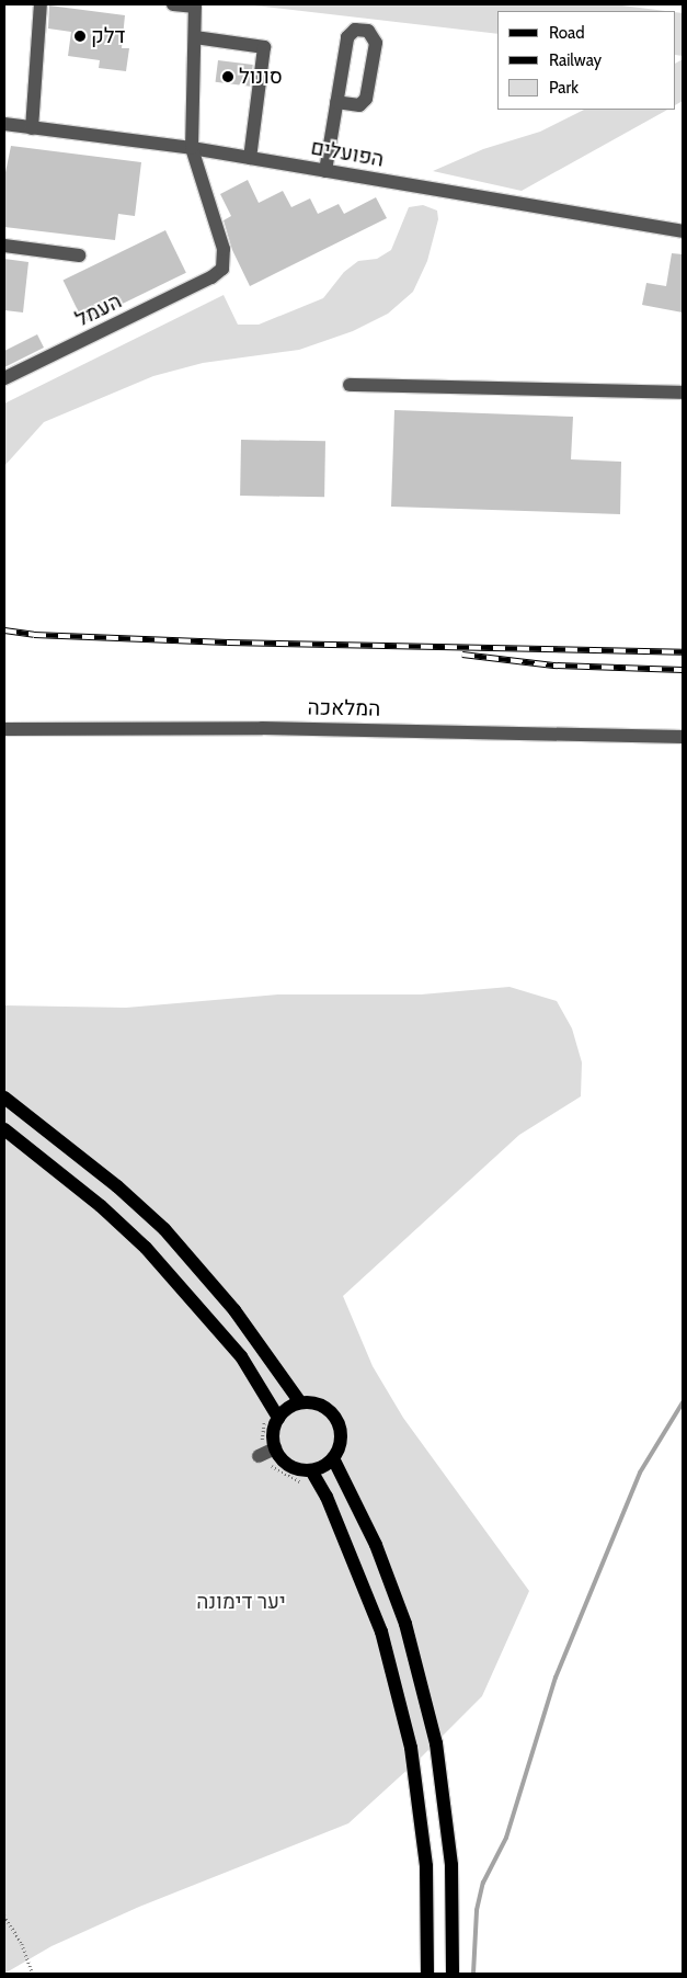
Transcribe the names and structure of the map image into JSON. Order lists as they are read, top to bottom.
{
  "streets": {
    "street": ["הפועלים", "העמל", "המלאכה"]
  },
  "crossings": [
    ["הפועלים", "העמל"]
  ],
  "parks": ["יער דימונה"],
  "places": ["דלק", "סונול"],
  "legend": ["Road", "Railway", "Park"]
}
